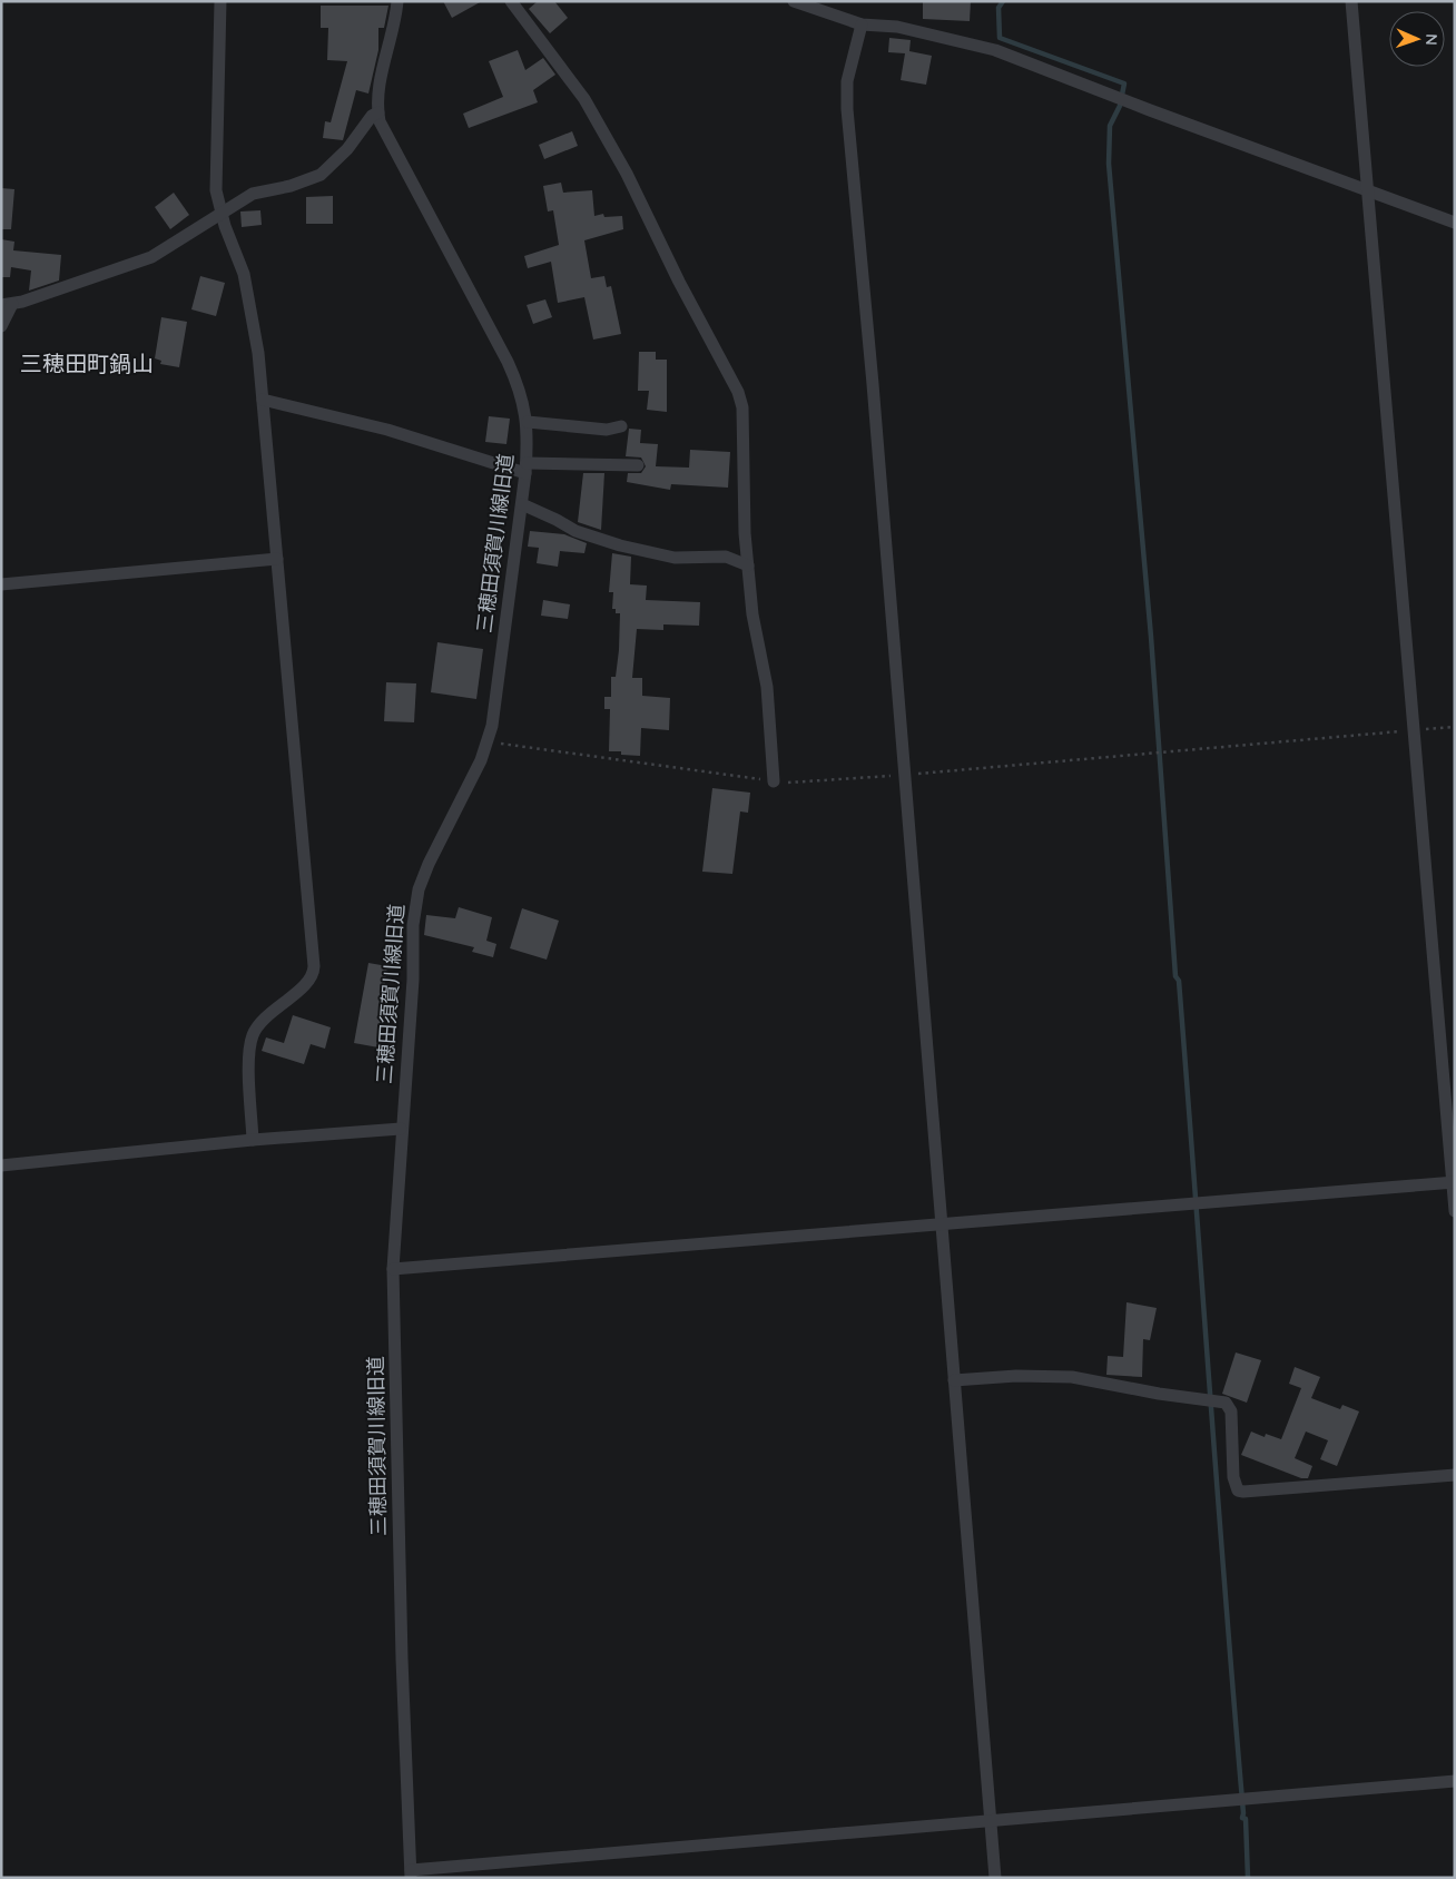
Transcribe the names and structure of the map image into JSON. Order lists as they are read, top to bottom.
{
  "streets": {
    "street": ["三穂田須賀川線旧道"]
  },
  "districts": ["三穂田町鍋山"],
  "north": "right"
}
